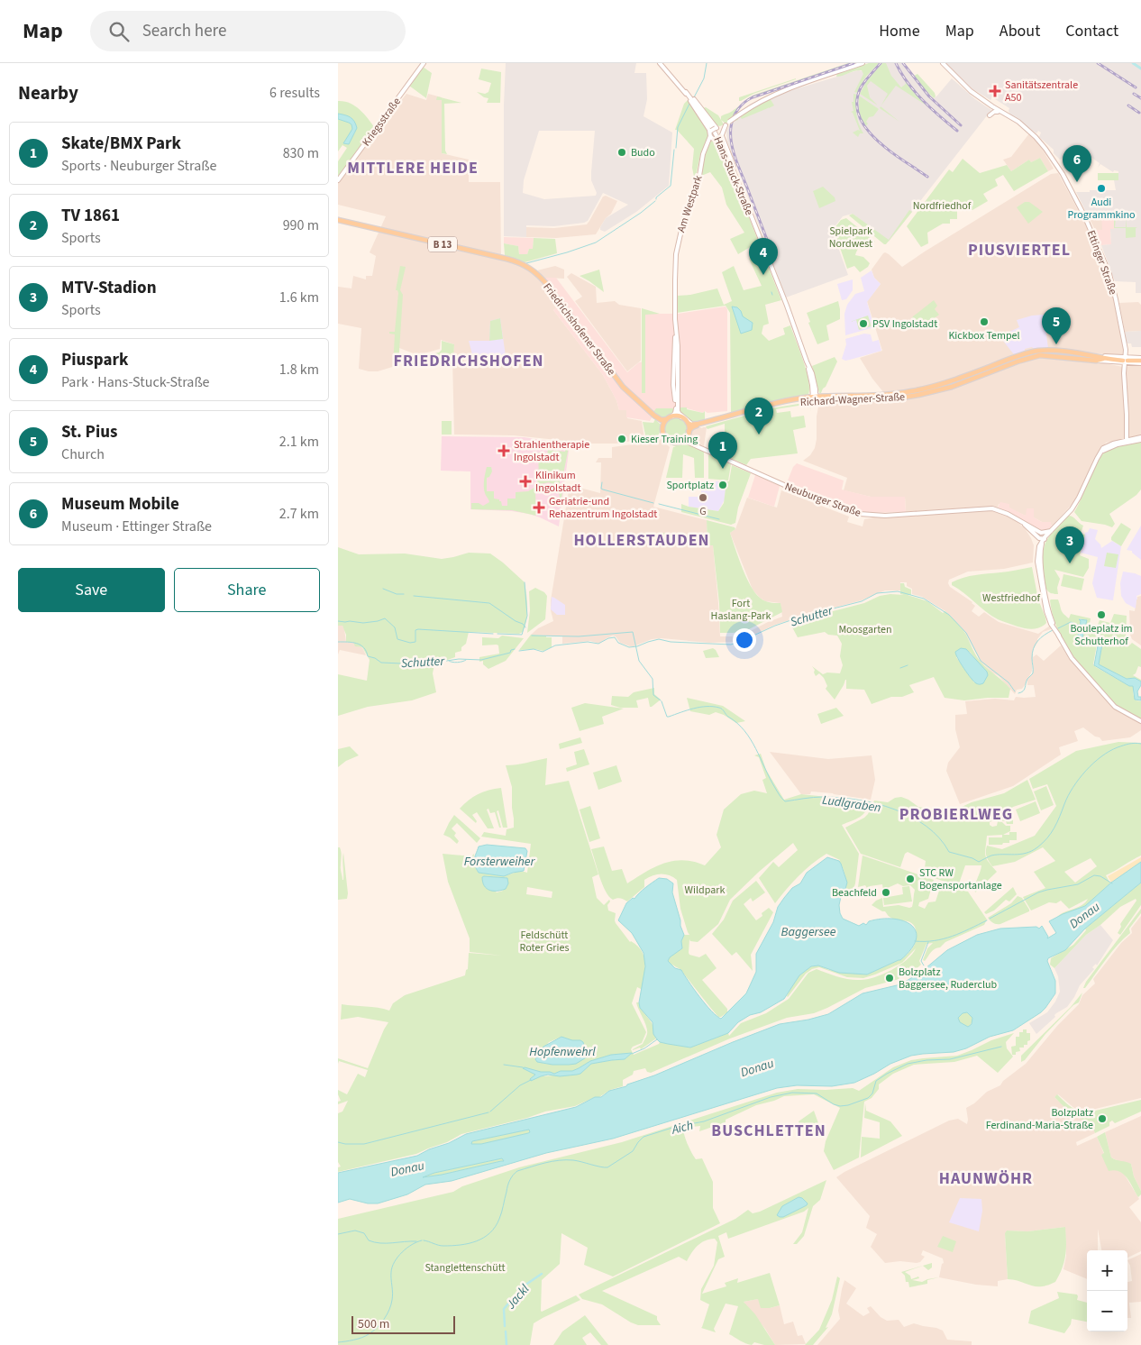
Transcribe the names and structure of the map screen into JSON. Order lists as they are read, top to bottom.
{
  "streets": {
    "main road": [
      "Kriegsstraße",
      "Hans-Stuck-Straße",
      "Am Westpark",
      "B 13",
      "Ettinger Straße",
      "Friedrichshofener Straße",
      "Richard-Wagner-Straße",
      "Neuburger Straße"
    ]
  },
  "crossings": [
    ["Hans-Stuck-Straße", "Richard-Wagner-Straße"],
    ["Am Westpark", "B 13"],
    ["Am Westpark", "Friedrichshofener Straße"],
    ["Am Westpark", "Richard-Wagner-Straße"],
    ["Am Westpark", "Neuburger Straße"],
    ["B 13", "Friedrichshofener Straße"],
    ["B 13", "Richard-Wagner-Straße"],
    ["B 13", "Neuburger Straße"],
    ["Ettinger Straße", "Richard-Wagner-Straße"],
    ["Friedrichshofener Straße", "Richard-Wagner-Straße"],
    ["Friedrichshofener Straße", "Neuburger Straße"],
    ["Richard-Wagner-Straße", "Neuburger Straße"]
  ],
  "districts": [
    "MITTLERE HEIDE",
    "PIUSVIERTEL",
    "FRIEDRICHSHOFEN",
    "HOLLERSTAUDEN",
    "PROBIERLWEG",
    "BUSCHLETTEN",
    "HAUNWÖHR"
  ],
  "water": [
    "Schutter",
    "Ludlgraben",
    "Forsterweiher",
    "Donau",
    "Baggersee",
    "Hopfenwehrl",
    "Aich",
    "Jackl"
  ],
  "parks": [
    "Nordfriedhof",
    "Spielpark Nordwest",
    "Westfriedhof",
    "Fort Haslang-Park",
    "Moosgarten",
    "Wildpark",
    "Feldschütt Roter Gries",
    "Stanglettenschütt"
  ],
  "places": {
    "health": [
      "Sanitätszentrale A50",
      "Strahlentherapie Ingolstadt",
      "Klinikum Ingolstadt",
      "Geriatrie-und Rehazentrum Ingolstadt"
    ],
    "other": [
      "Budo",
      "Audi Programmkino",
      "Kickbox Tempel",
      "PSV Ingolstadt",
      "Kieser Training",
      "Sportplatz",
      "G",
      "Bouleplatz im Schutterhof",
      "STC RW Bogensportanlage",
      "Beachfeld",
      "Bolzplatz Baggersee, Ruderclub",
      "Bolzplatz Ferdinand-Maria-Straße"
    ]
  },
  "scale_bar": "500 m",
  "page": {
    "header": "Map",
    "search": "Search here",
    "nav": [
      "Home",
      "Map",
      "About",
      "Contact"
    ],
    "heading": ["Nearby", "6 results"],
    "list": [
      {
        "mark": "1",
        "name": "Skate/BMX Park",
        "note": "Sports · Neuburger Straße",
        "value": "830 m"
      },
      {
        "mark": "2",
        "name": "TV 1861",
        "note": "Sports",
        "value": "990 m"
      },
      {
        "mark": "3",
        "name": "MTV-Stadion",
        "note": "Sports",
        "value": "1.6 km"
      },
      {
        "mark": "4",
        "name": "Piuspark",
        "note": "Park · Hans-Stuck-Straße",
        "value": "1.8 km"
      },
      {
        "mark": "5",
        "name": "St. Pius",
        "note": "Church",
        "value": "2.1 km"
      },
      {
        "mark": "6",
        "name": "Museum Mobile",
        "note": "Museum · Ettinger Straße",
        "value": "2.7 km"
      }
    ],
    "pins": [
      "6",
      "4",
      "5",
      "2",
      "1",
      "3"
    ],
    "buttons": ["Save", "Share"],
    "map_buttons": ["+", "−"],
    "scale": "500 m"
  }
}
